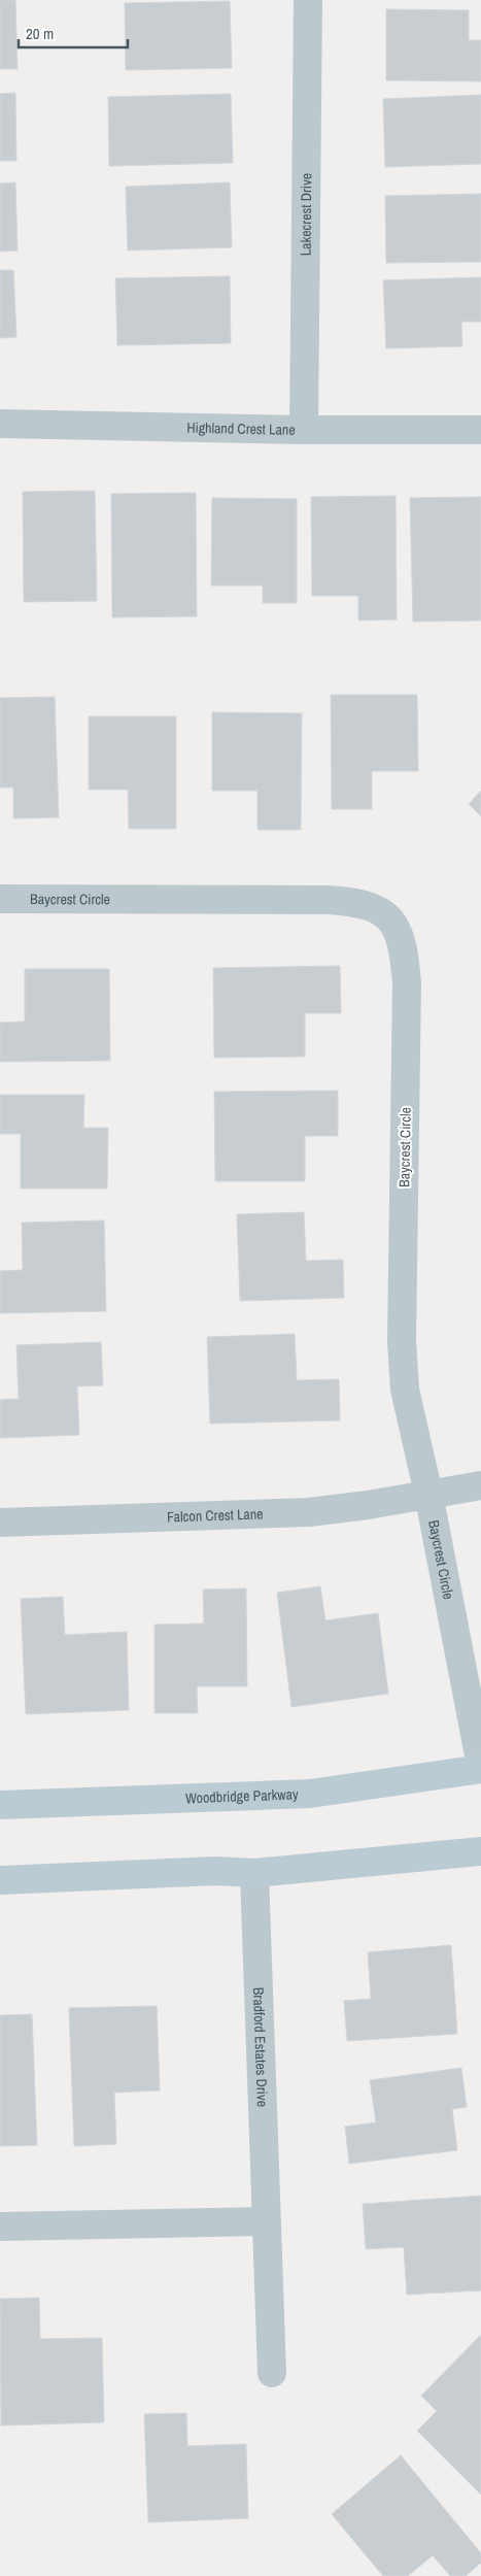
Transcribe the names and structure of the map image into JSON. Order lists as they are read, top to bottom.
{
  "streets": {
    "main road": ["Woodbridge Parkway"],
    "street": [
      "Lakecrest Drive",
      "Highland Crest Lane",
      "Baycrest Circle",
      "Falcon Crest Lane",
      "Bradford Estates Drive"
    ]
  },
  "crossings": [
    ["Lakecrest Drive", "Highland Crest Lane"],
    ["Baycrest Circle", "Falcon Crest Lane"],
    ["Baycrest Circle", "Woodbridge Parkway"]
  ],
  "scale_bar": "20 m"
}
